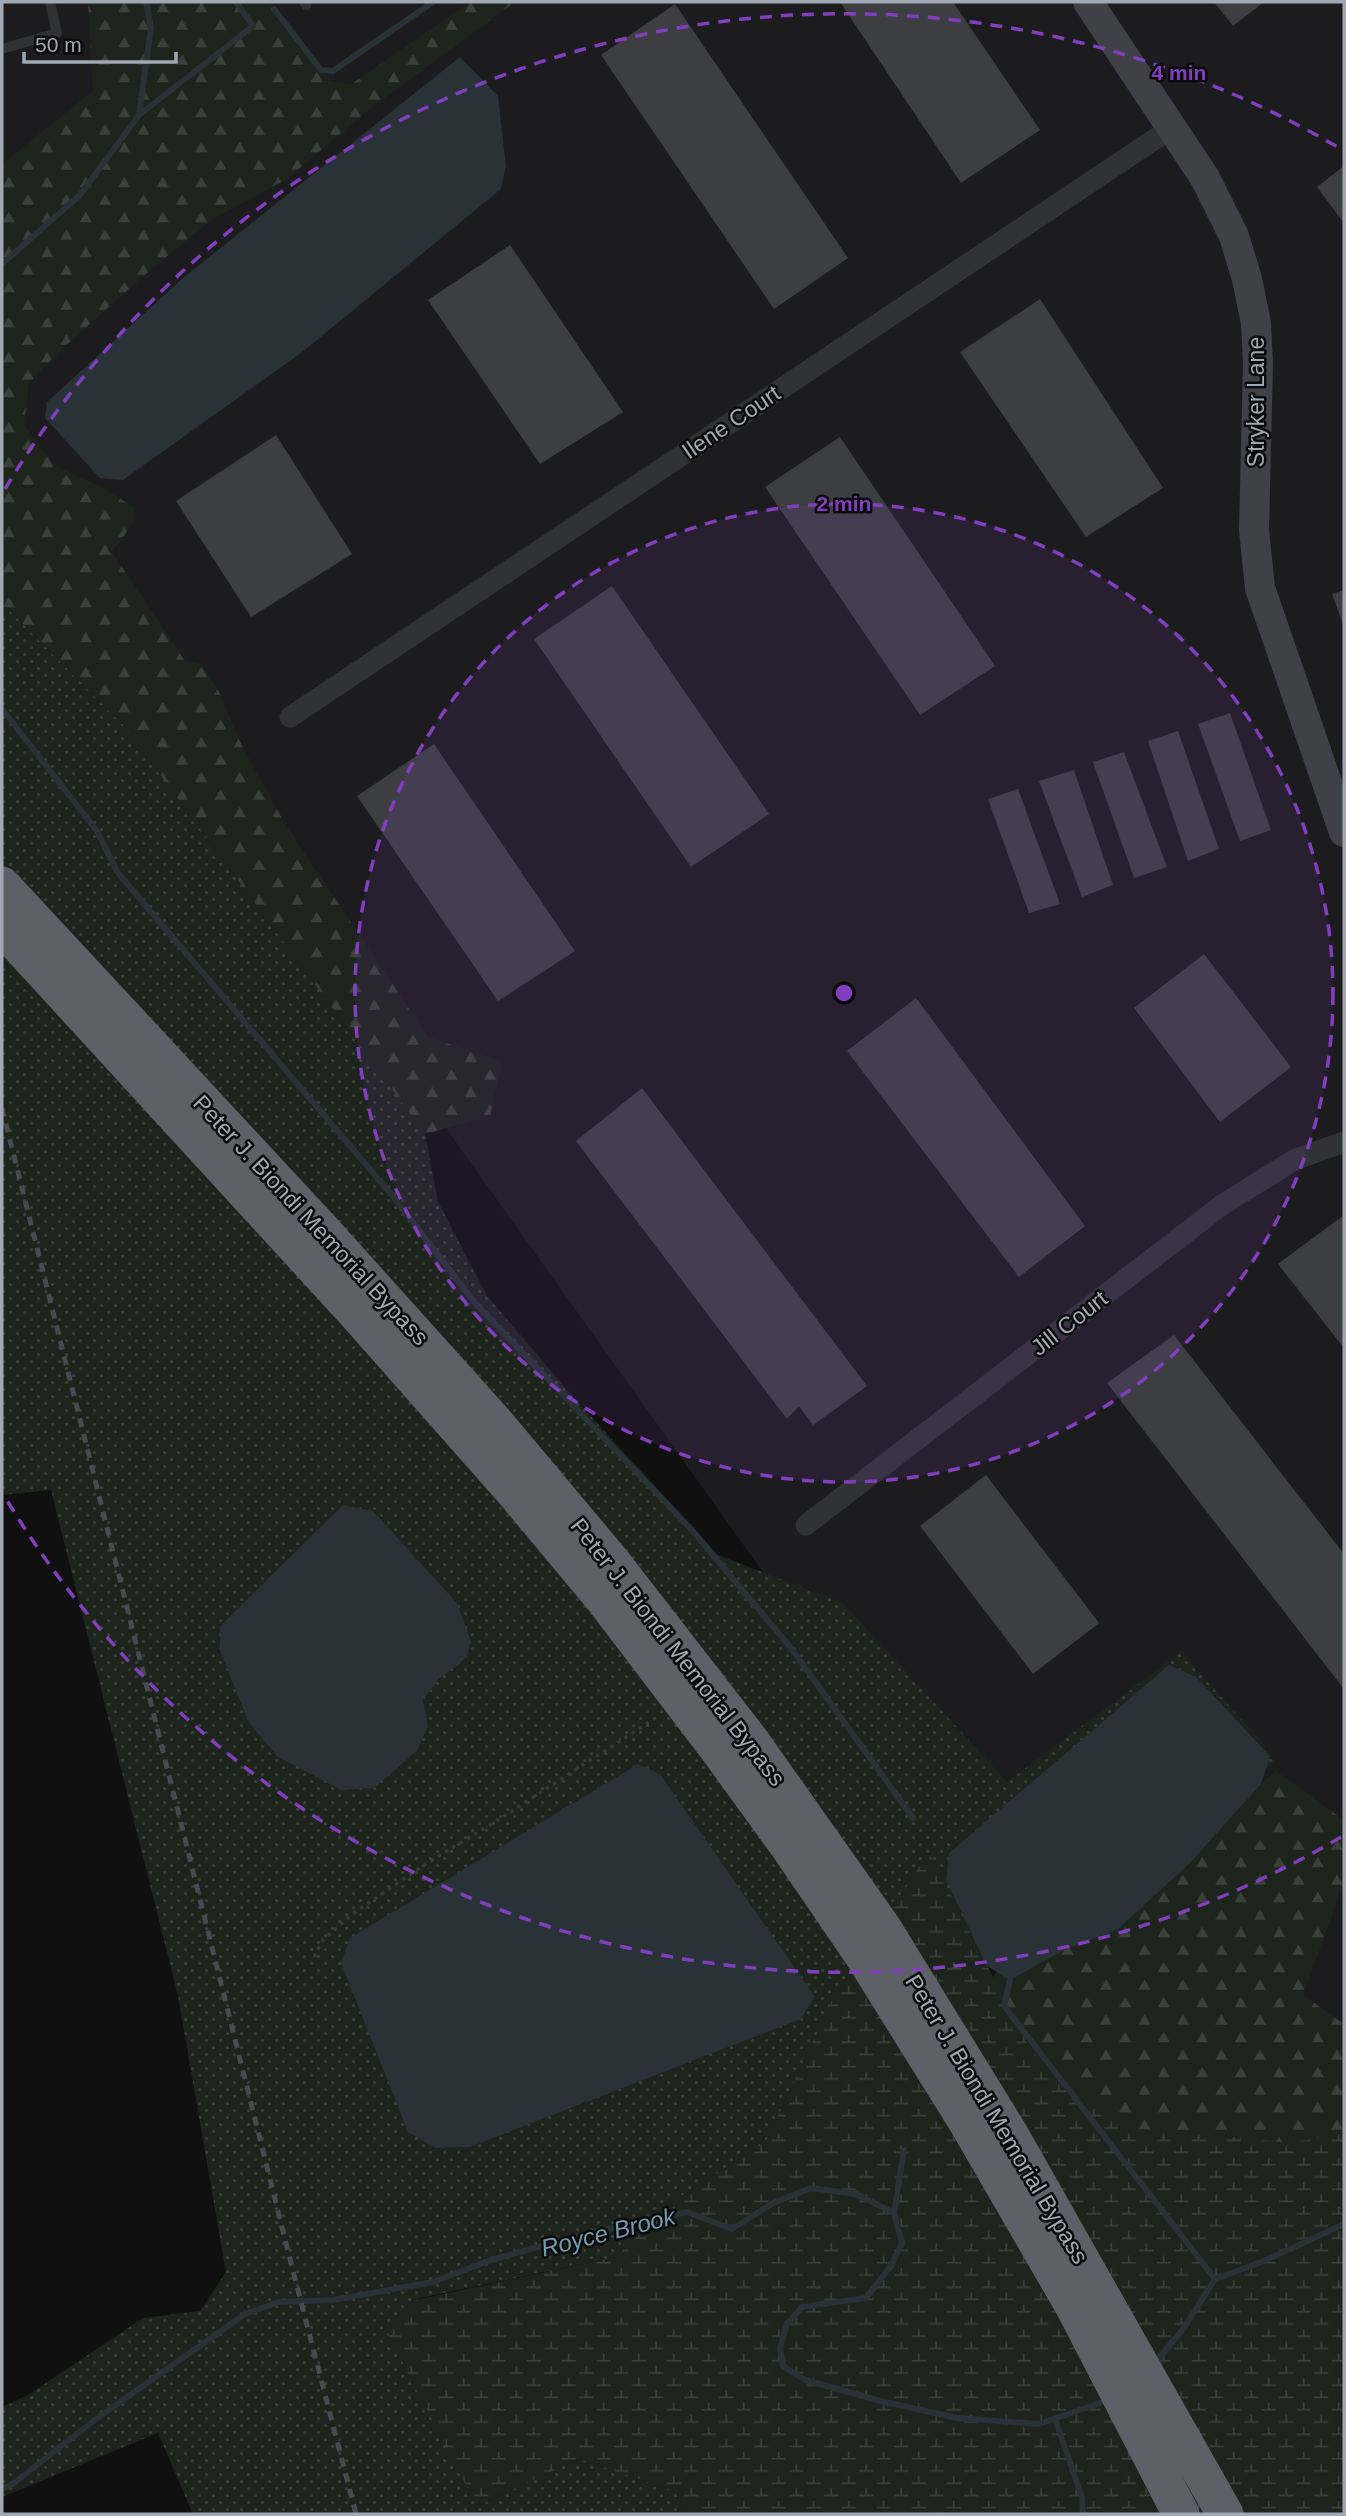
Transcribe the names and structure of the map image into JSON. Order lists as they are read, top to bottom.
{
  "streets": {
    "highway": ["Peter J. Biondi Memorial Bypass"],
    "street": ["Stryker Lane", "Ilene Court", "Jill Court"]
  },
  "crossings": [
    ["Stryker Lane", "Ilene Court"]
  ],
  "water": ["Royce Brook"],
  "scale_bar": "50 m",
  "rings": ["4 min", "2 min"]
}
